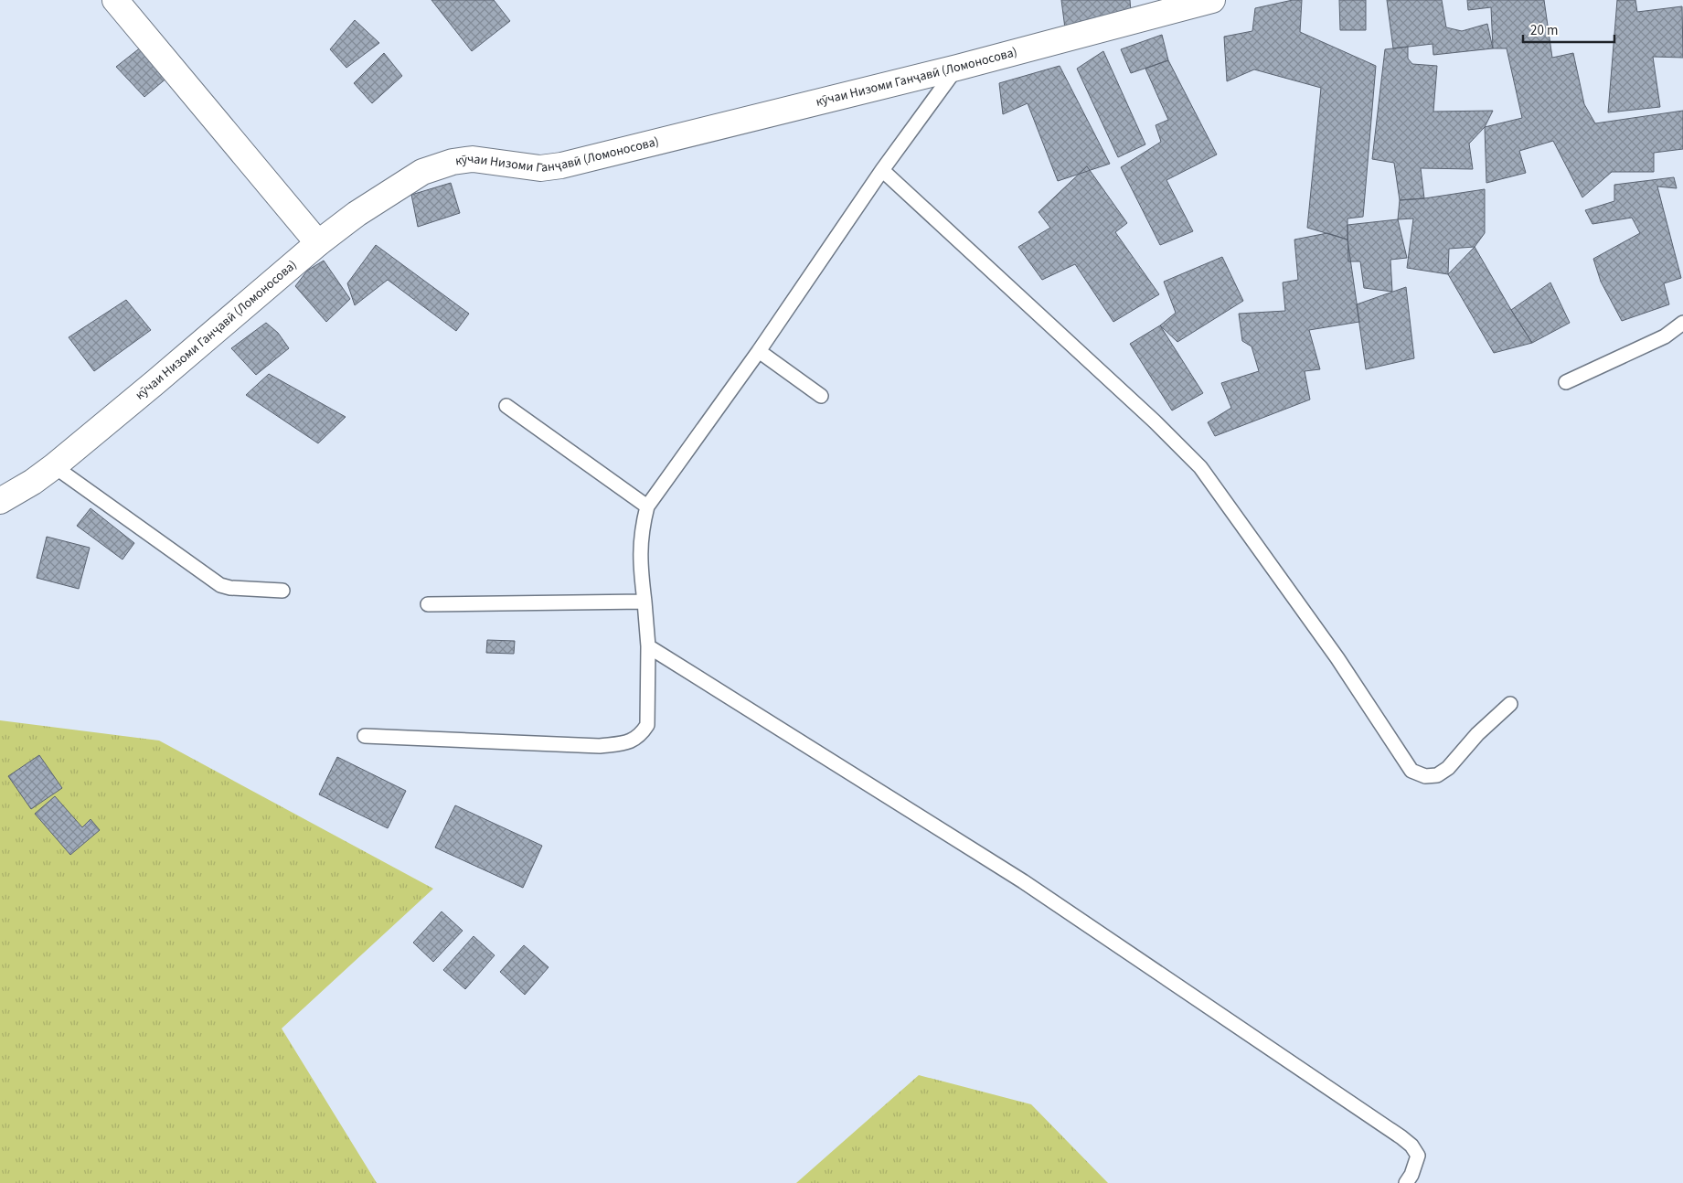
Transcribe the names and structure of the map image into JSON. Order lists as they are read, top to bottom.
{
  "streets": {
    "street": ["кӯчаи Низоми Ганҷавӣ (Ломоносова)"]
  },
  "scale_bar": "20 m"
}
